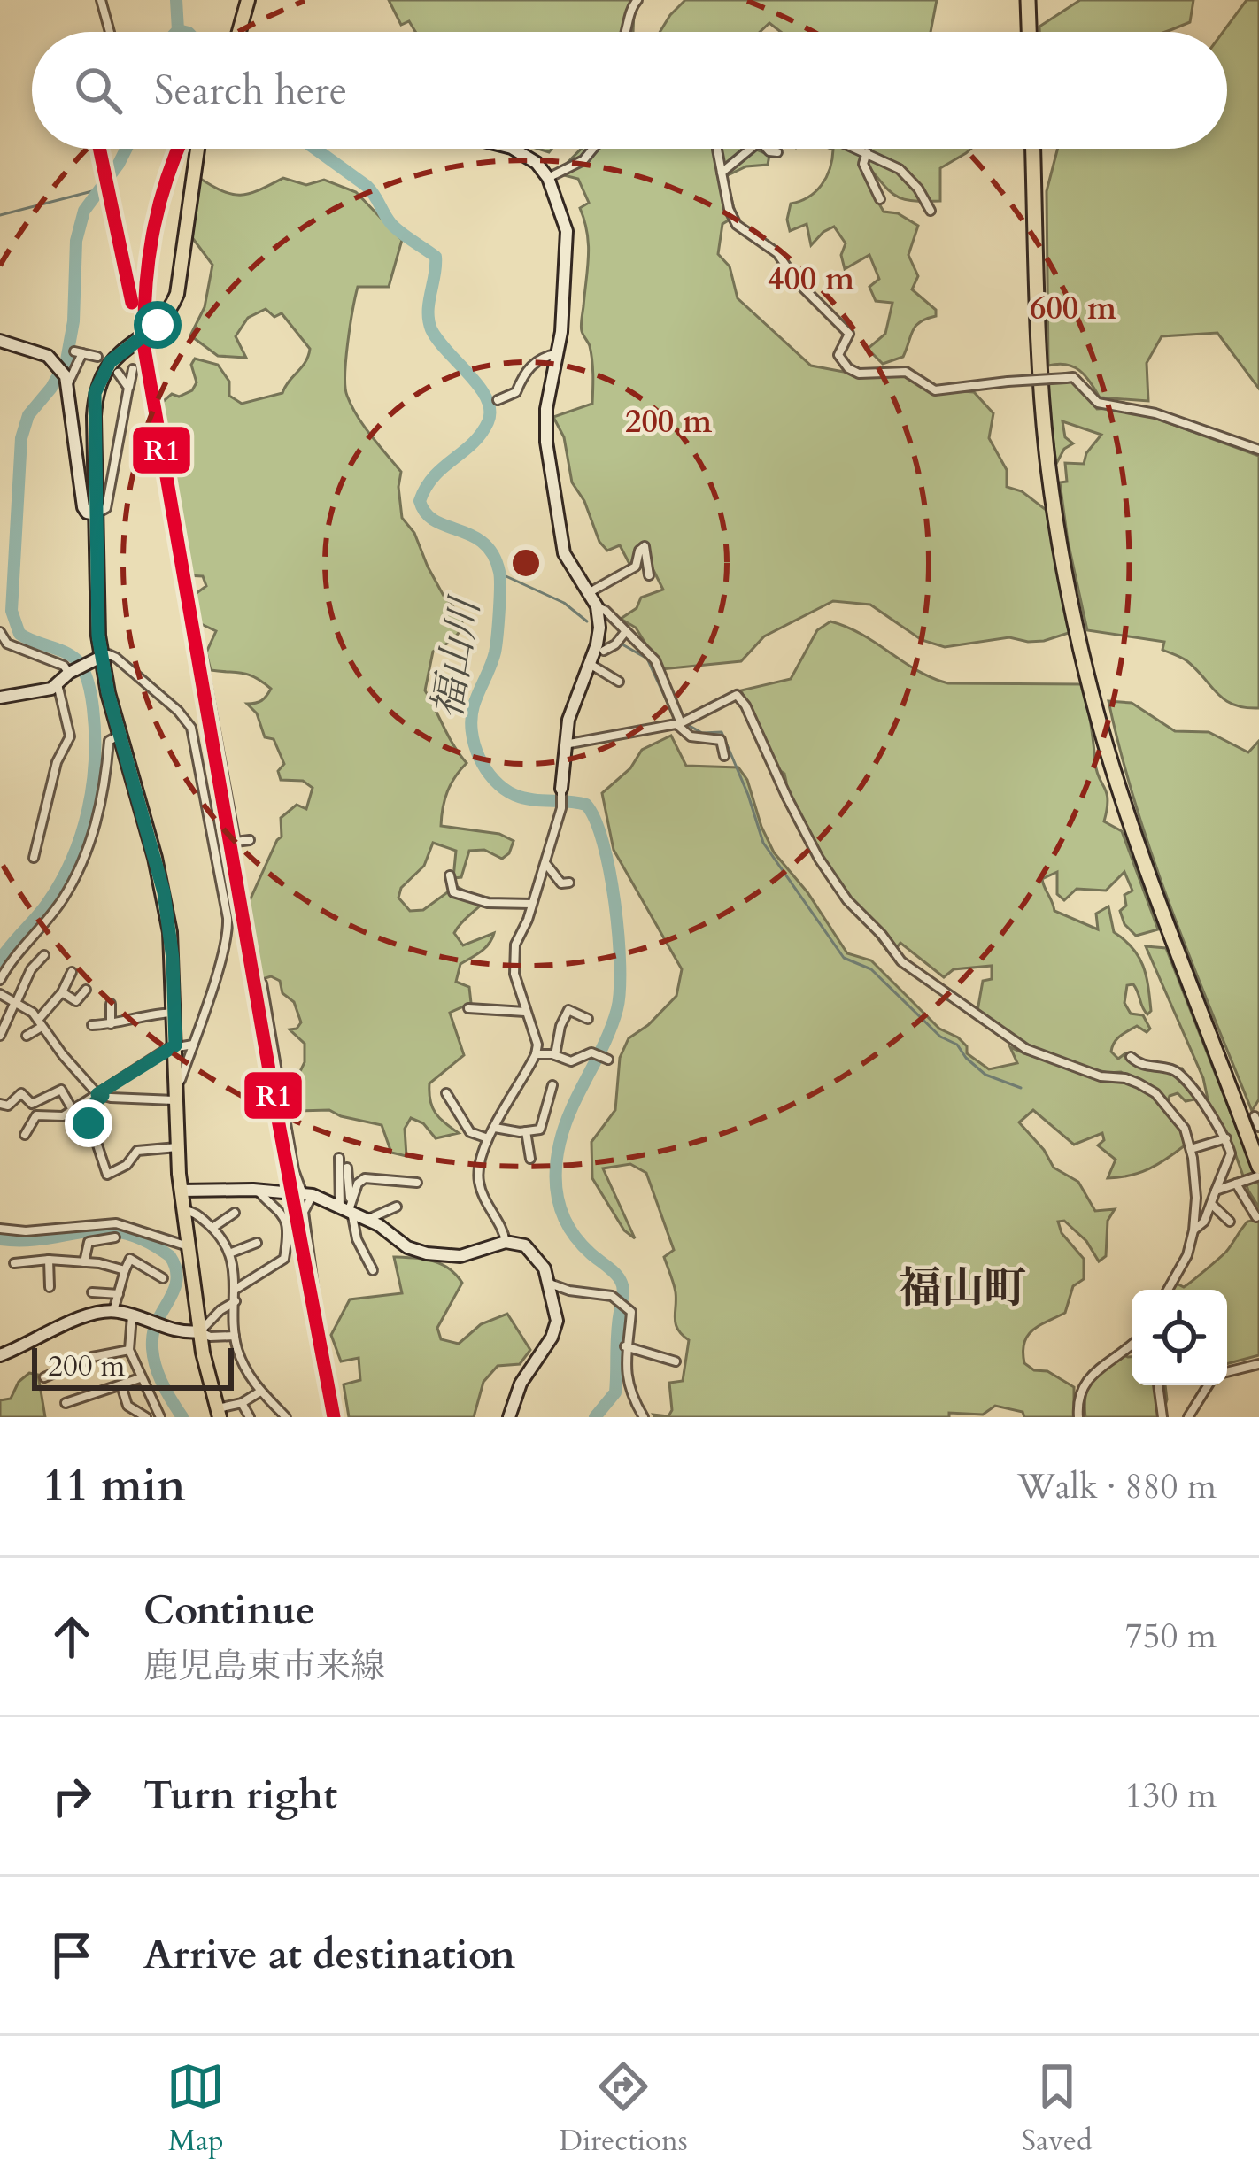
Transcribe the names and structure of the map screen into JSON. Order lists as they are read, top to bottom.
{
  "districts": ["福山町"],
  "water": ["福山川"],
  "lines": ["transit line R1"],
  "scale_bar": "200 m",
  "page": {
    "search": "Search here",
    "scale": "200 m",
    "heading": ["11 min", "Walk · 880 m"],
    "list": [
      ["Continue", "鹿児島東市来線", "750 m"],
      ["Turn right", "130 m"],
      "Arrive at destination"
    ],
    "nav": ["Map", "Directions", "Saved"]
  },
  "rings": ["400 m", "600 m", "200 m"]
}
